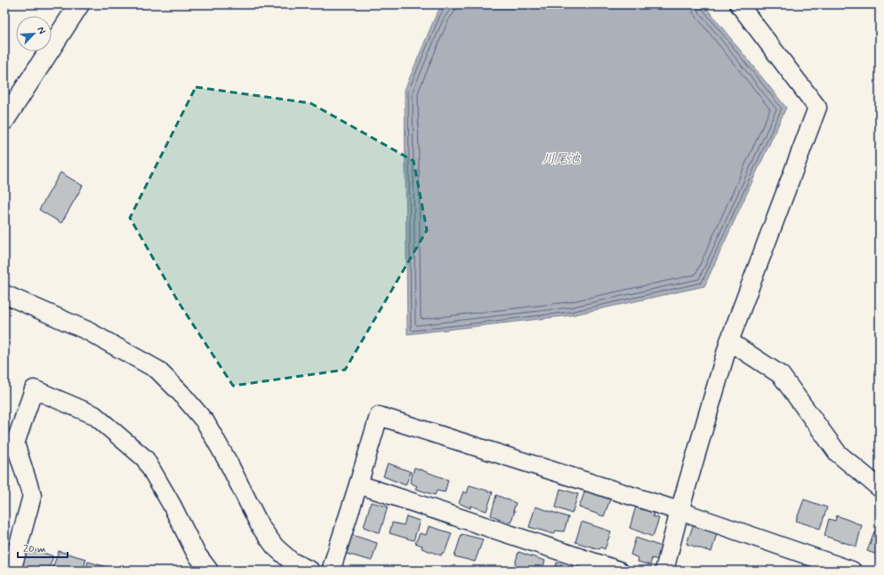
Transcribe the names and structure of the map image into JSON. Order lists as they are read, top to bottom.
{
  "water": ["川尾池"],
  "scale_bar": "20 m",
  "north": "top right"
}
